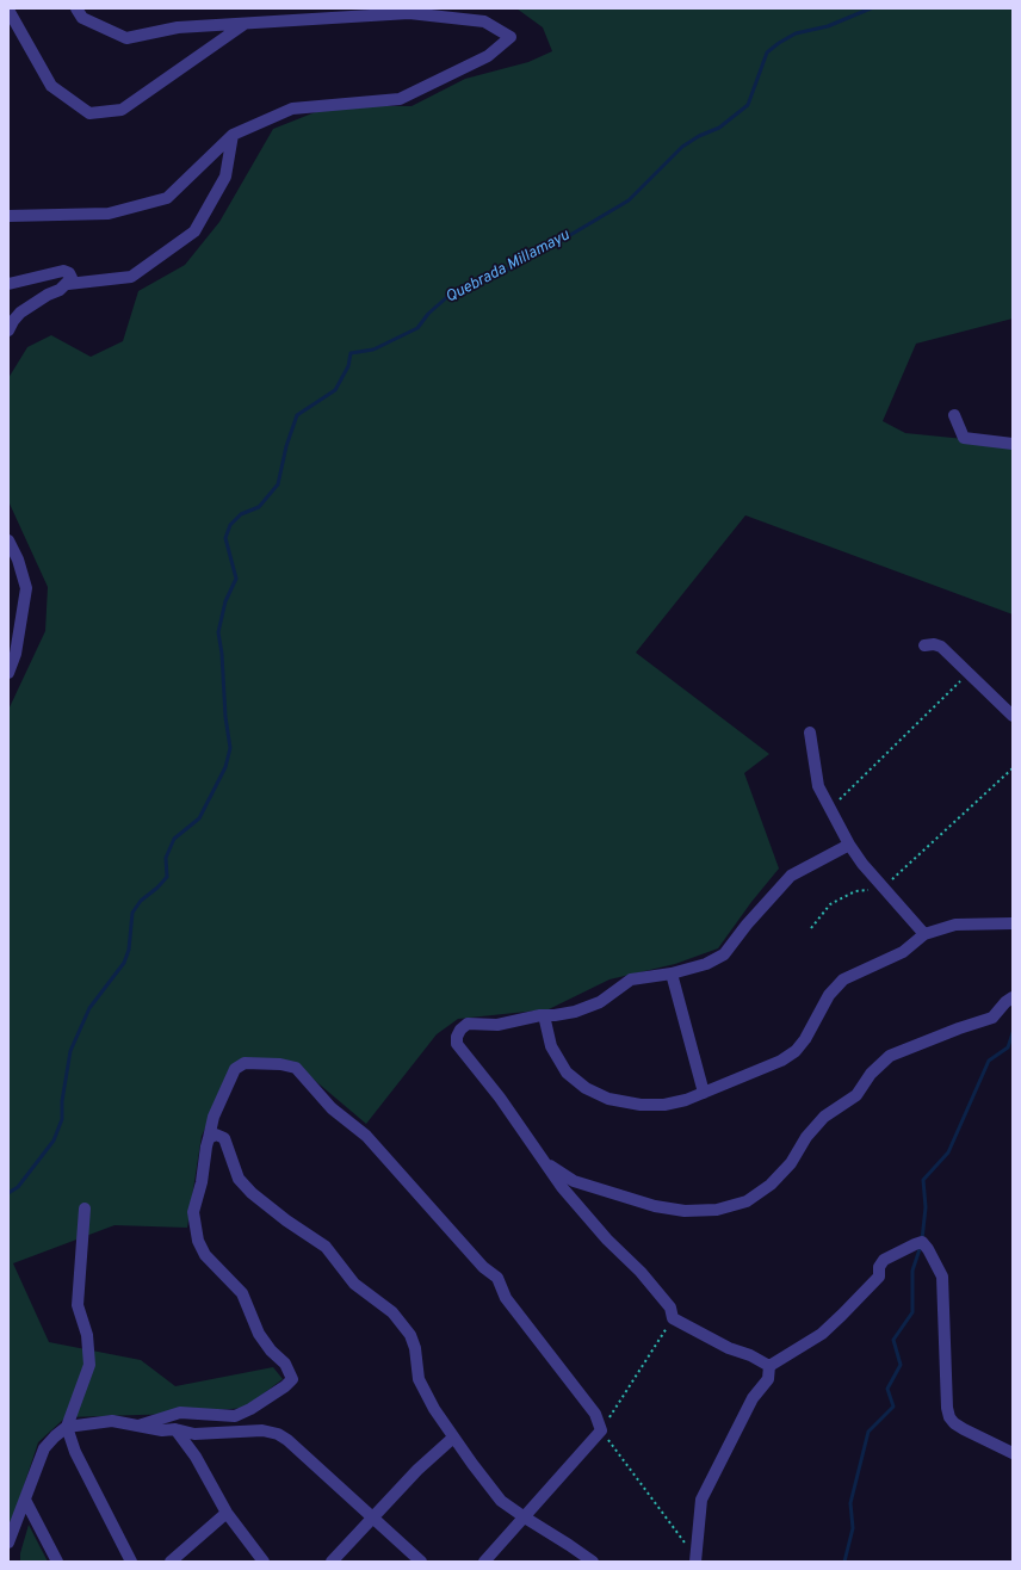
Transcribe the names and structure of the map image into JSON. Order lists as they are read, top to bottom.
{
  "water": ["Quebrada Millamayu"]
}
